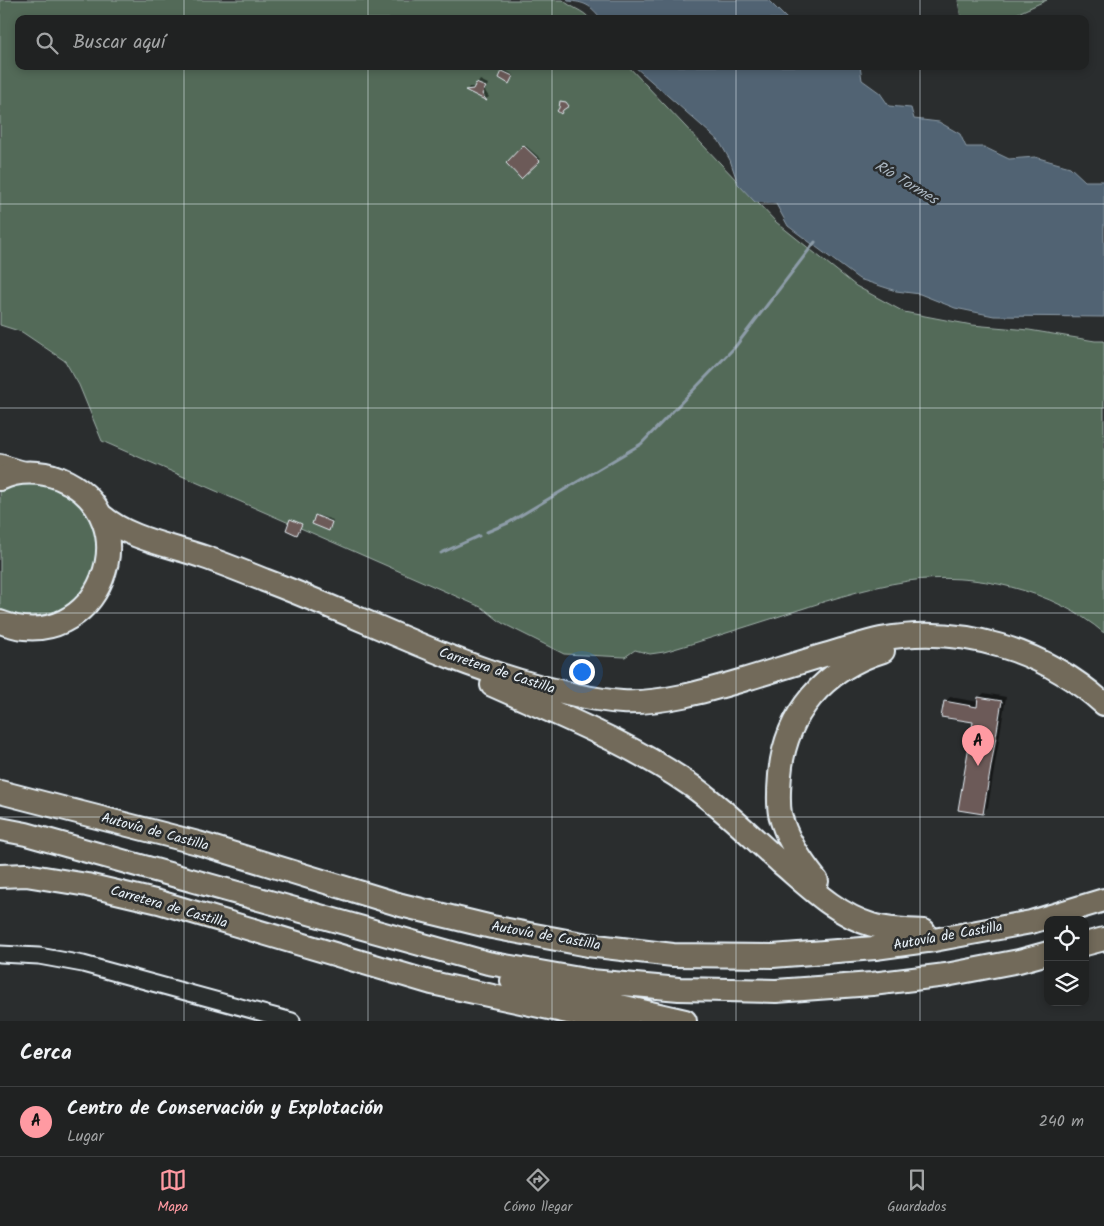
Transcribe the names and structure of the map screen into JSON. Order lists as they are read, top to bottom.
{
  "streets": {
    "highway": ["Carretera de Castilla", "Autovía de Castilla"]
  },
  "water": ["Río Tormes"],
  "page": {
    "search": "Buscar aquí",
    "pins": "A",
    "heading": "Cerca",
    "list": [
      {
        "mark": "A",
        "name": "Centro de Conservación y Explotación",
        "note": "Lugar",
        "value": "240 m"
      }
    ],
    "nav": ["Mapa", "Cómo llegar", "Guardados"]
  }
}
